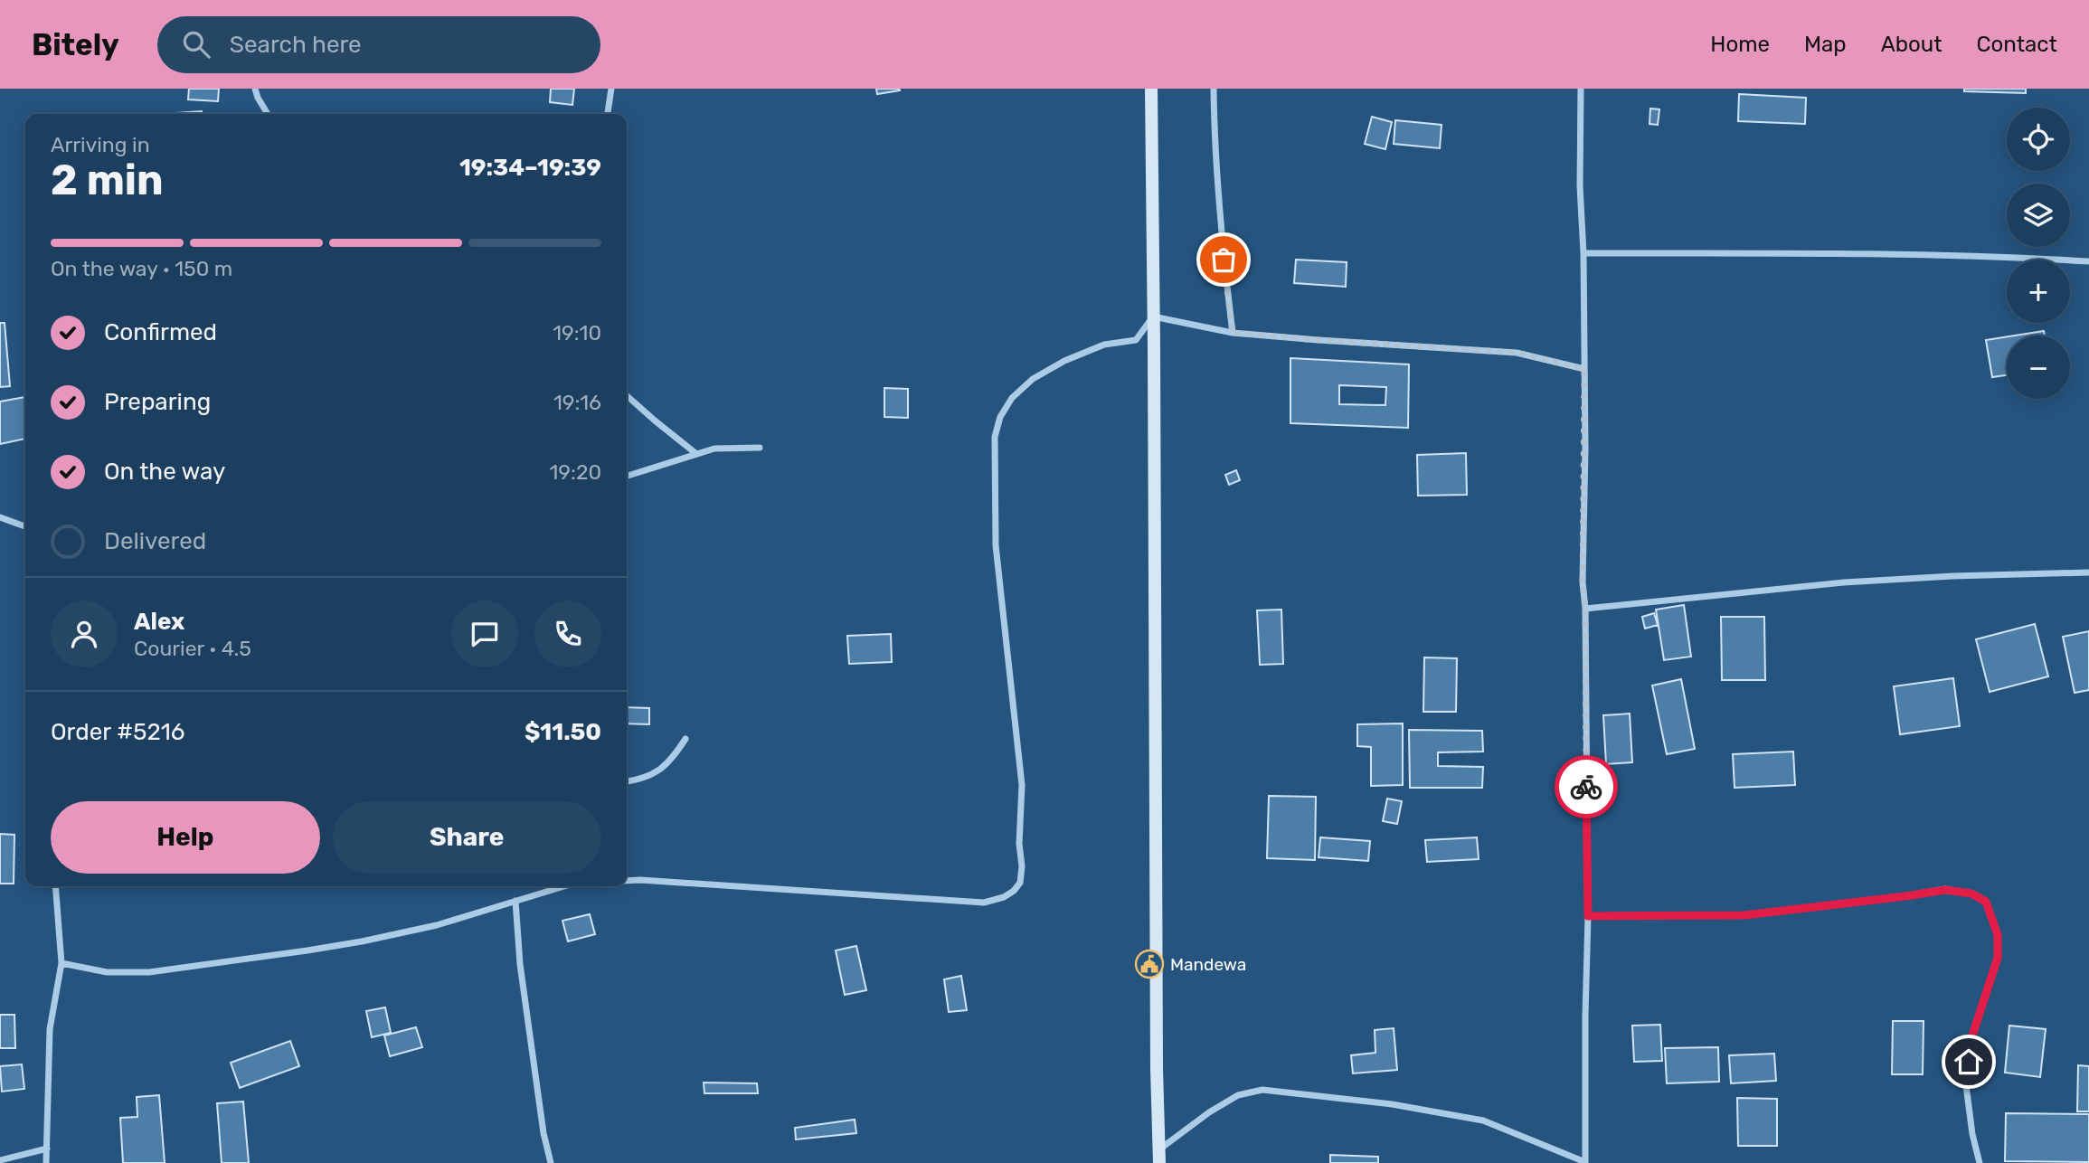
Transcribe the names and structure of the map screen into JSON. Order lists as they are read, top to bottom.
{
  "places": {
    "public building": ["Mandewa"]
  },
  "page": {
    "header": "Bitely",
    "search": "Search here",
    "nav": [
      "Home",
      "Map",
      "About",
      "Contact"
    ],
    "map_buttons": ["+", "−"],
    "heading": ["2 min", "Arriving in", "19:34–19:39"],
    "panel": [
      "Alex",
      "Courier · 4.5",
      "Order #5216",
      "$11.50"
    ],
    "bar": "On the way · 150 m",
    "list": [
      ["Confirmed", "19:10"],
      ["Preparing", "19:16"],
      ["On the way", "19:20"],
      "Delivered"
    ],
    "buttons": ["Help", "Share"]
  }
}
